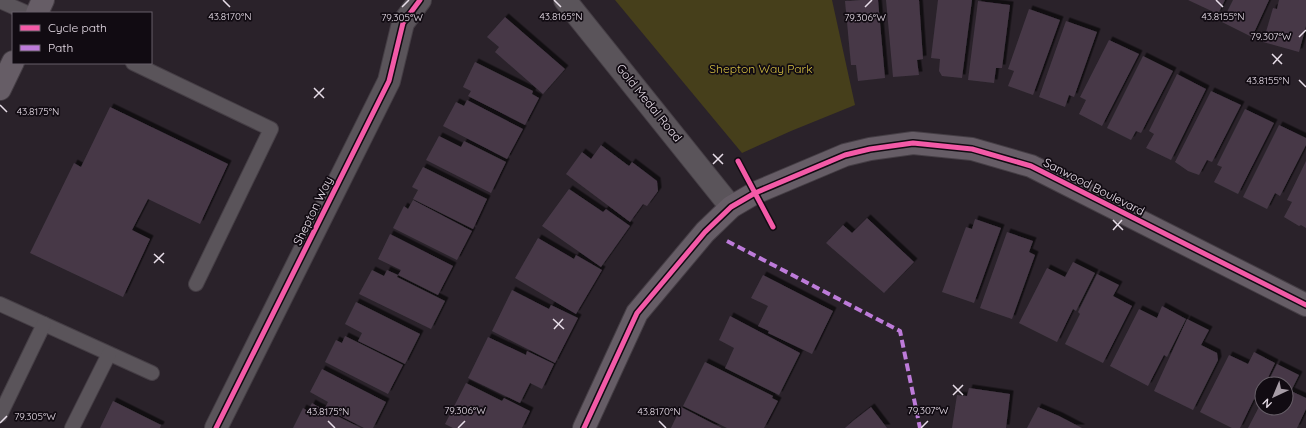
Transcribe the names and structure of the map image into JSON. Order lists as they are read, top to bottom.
{
  "streets": {
    "street": ["Gold Medal Road", "Sanwood Boulevard", "Shepton Way"]
  },
  "crossings": [
    ["Gold Medal Road", "Sanwood Boulevard"]
  ],
  "parks": ["Shepton Way Park"],
  "legend": ["Cycle path", "Path"],
  "north": "bottom left",
  "coordinates": [
    "43.8170°N",
    "43.8165°N",
    "43.8155°N",
    "79.305°W",
    "79.306°W",
    "79.307°W",
    "43.8175°N"
  ]
}
